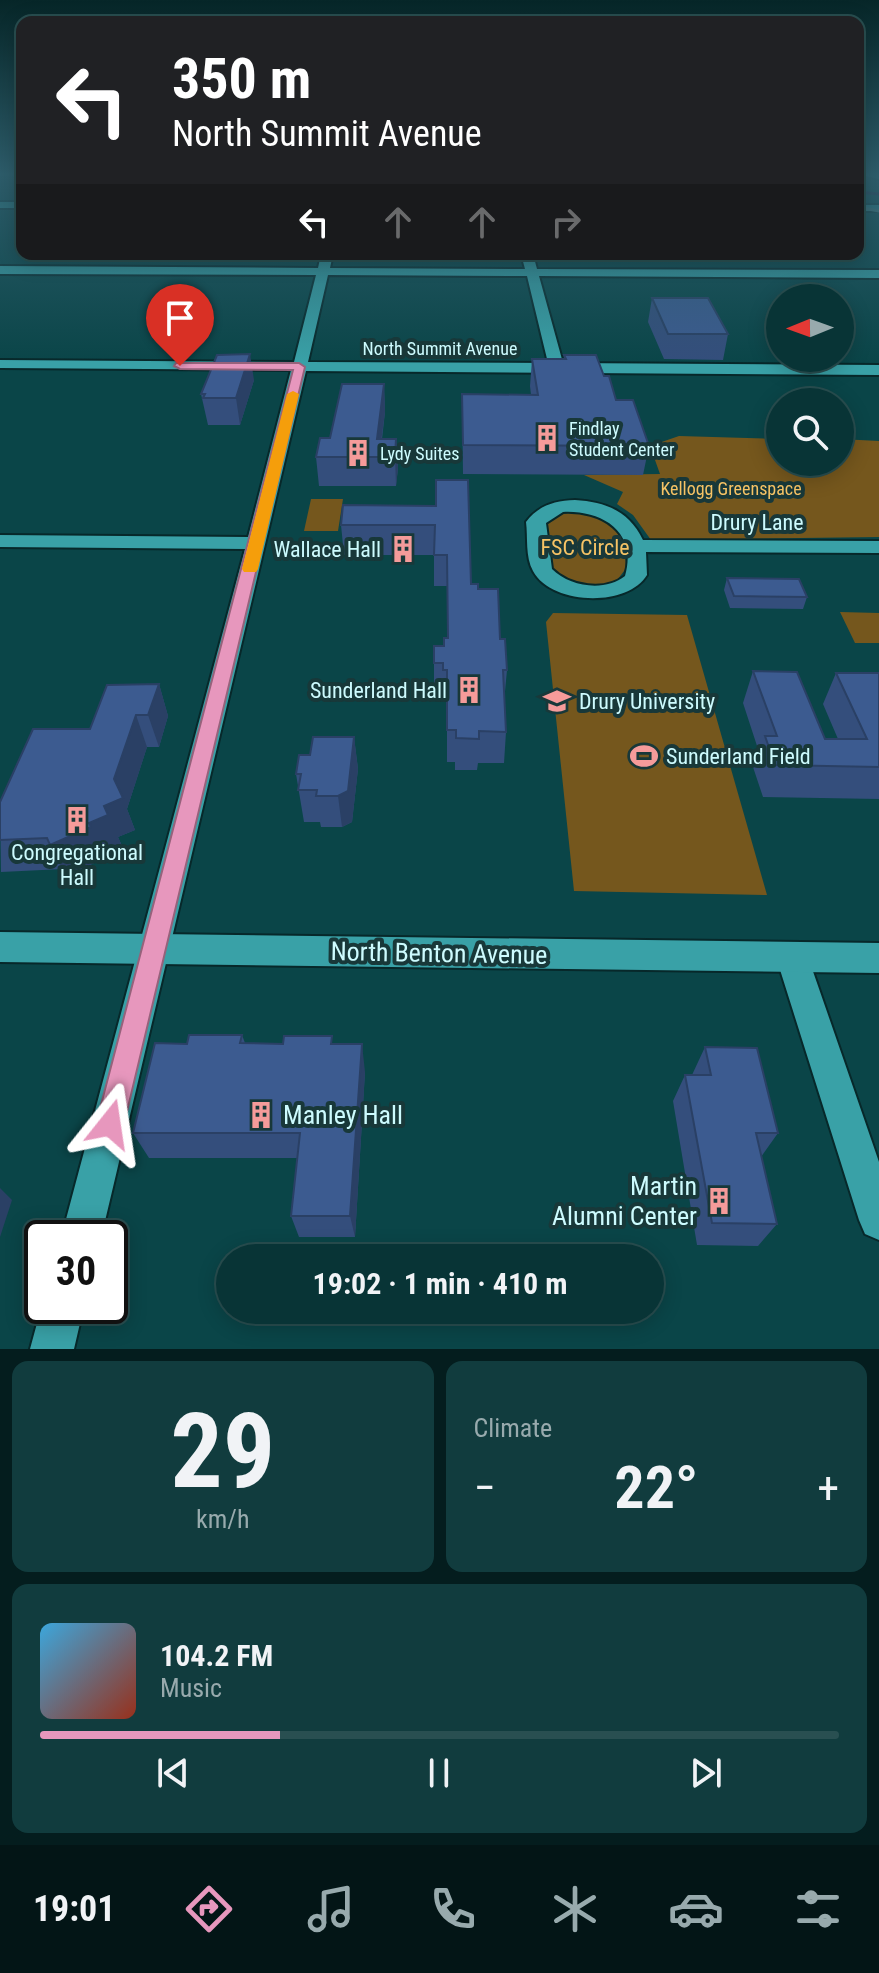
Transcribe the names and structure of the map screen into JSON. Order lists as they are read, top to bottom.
{
  "streets": {
    "street": ["North Summit Avenue", "Drury Lane", "North Benton Avenue"]
  },
  "parks": ["Kellogg Greenspace", "FSC Circle"],
  "places": {
    "building": [
      "Findlay Student Center",
      "Lydy Suites",
      "Wallace Hall",
      "Sunderland Hall",
      "Congregational Hall",
      "Manley Hall",
      "Martin Alumni Center"
    ],
    "school or university": ["Drury University"],
    "sports": ["Sunderland Field"]
  },
  "north": "left",
  "page": {
    "turn": ["350 m", "North Summit Avenue"],
    "limit": "30",
    "trip": "19:02 · 1 min · 410 m",
    "tile": [
      ["29", "km/h"],
      "Climate"
    ],
    "heat": ["−", "22°", "+"],
    "song": ["104.2 FM", "Music"],
    "tabs": "19:01"
  }
}
